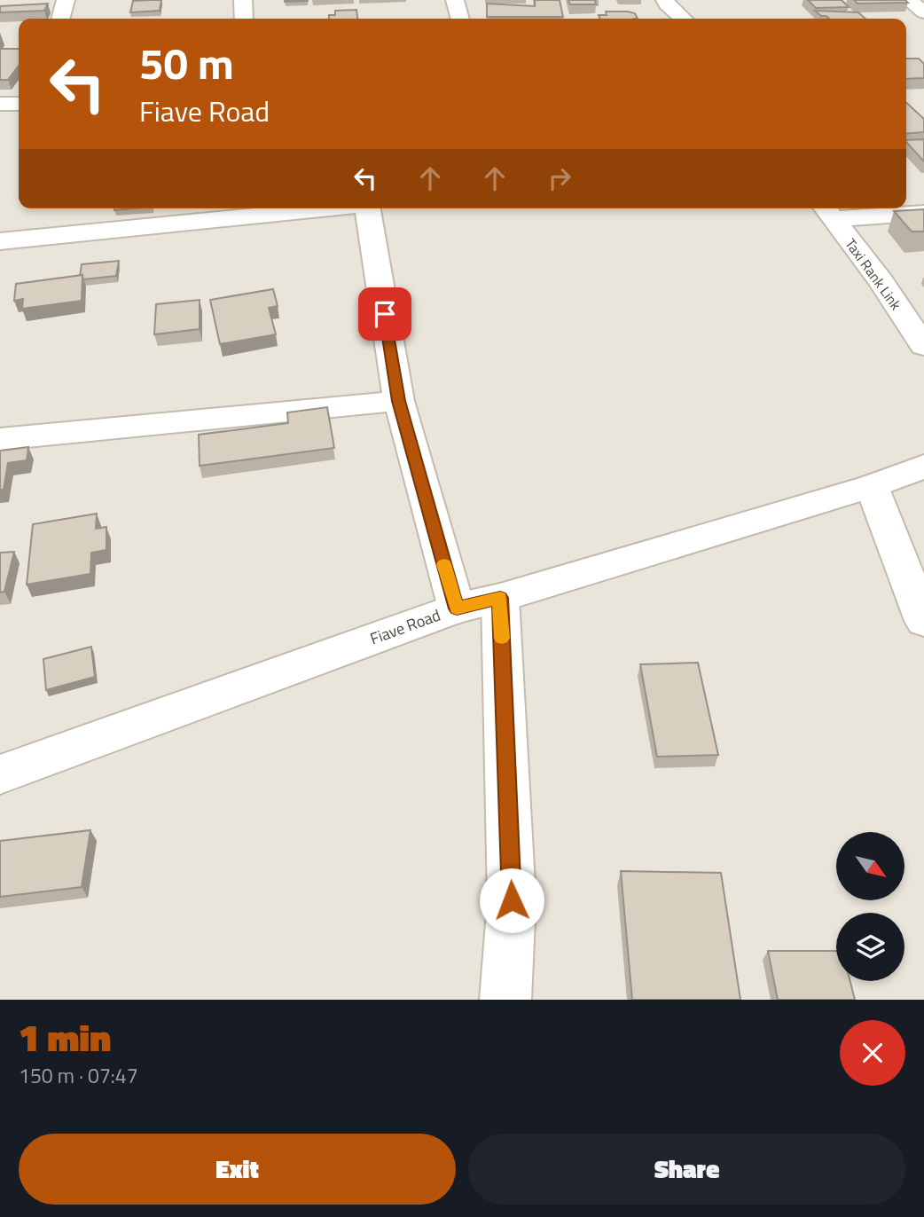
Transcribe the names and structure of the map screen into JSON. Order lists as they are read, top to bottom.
{
  "streets": {
    "street": ["Taxi Rank Link", "Fiave Road"]
  },
  "north": "bottom right",
  "page": {
    "turn": ["50 m", "Fiave Road"],
    "heading": ["1 min", "150 m · 07:47"],
    "buttons": ["Exit", "Share"]
  }
}
